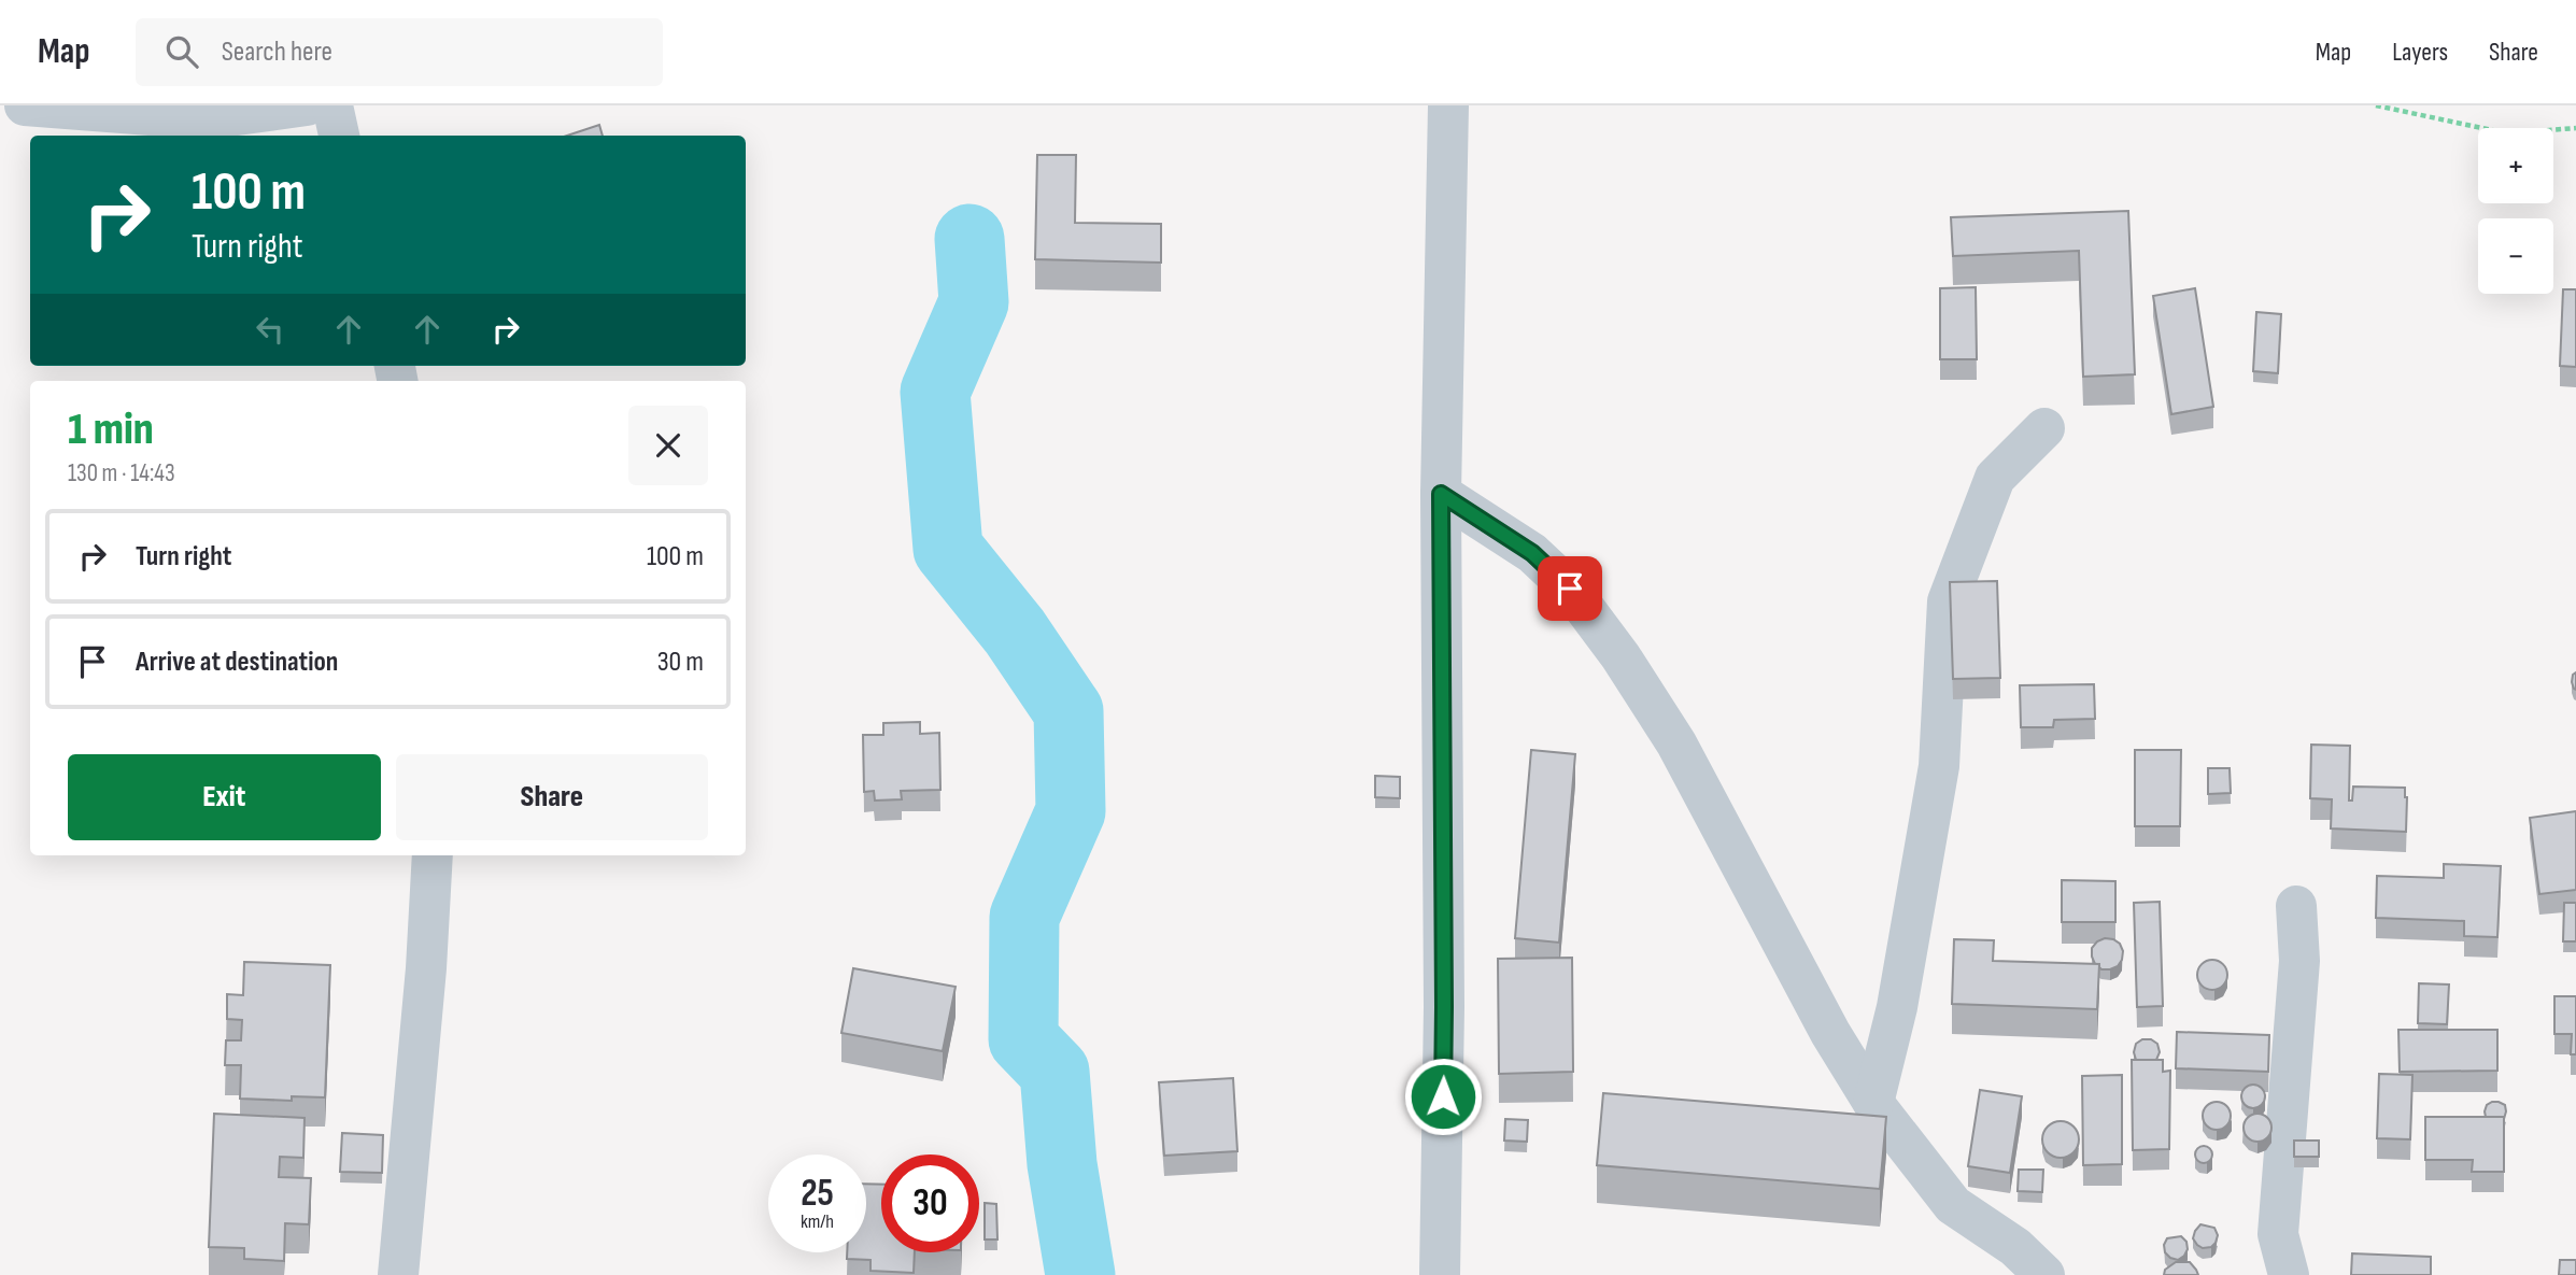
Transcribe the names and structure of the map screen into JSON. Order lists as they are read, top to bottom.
{
  "page": {
    "header": "Map",
    "search": "Search here",
    "nav": ["Map", "Layers", "Share"],
    "map_buttons": ["+", "−"],
    "turn": ["100 m", "Turn right"],
    "heading": ["1 min", "130 m · 14:43"],
    "list": [
      {
        "name": "Turn right",
        "value": "100 m"
      },
      {
        "name": "Arrive at destination",
        "value": "30 m"
      }
    ],
    "buttons": ["Exit", "Share"],
    "speed": "25 km/h",
    "limit": "30"
  }
}
